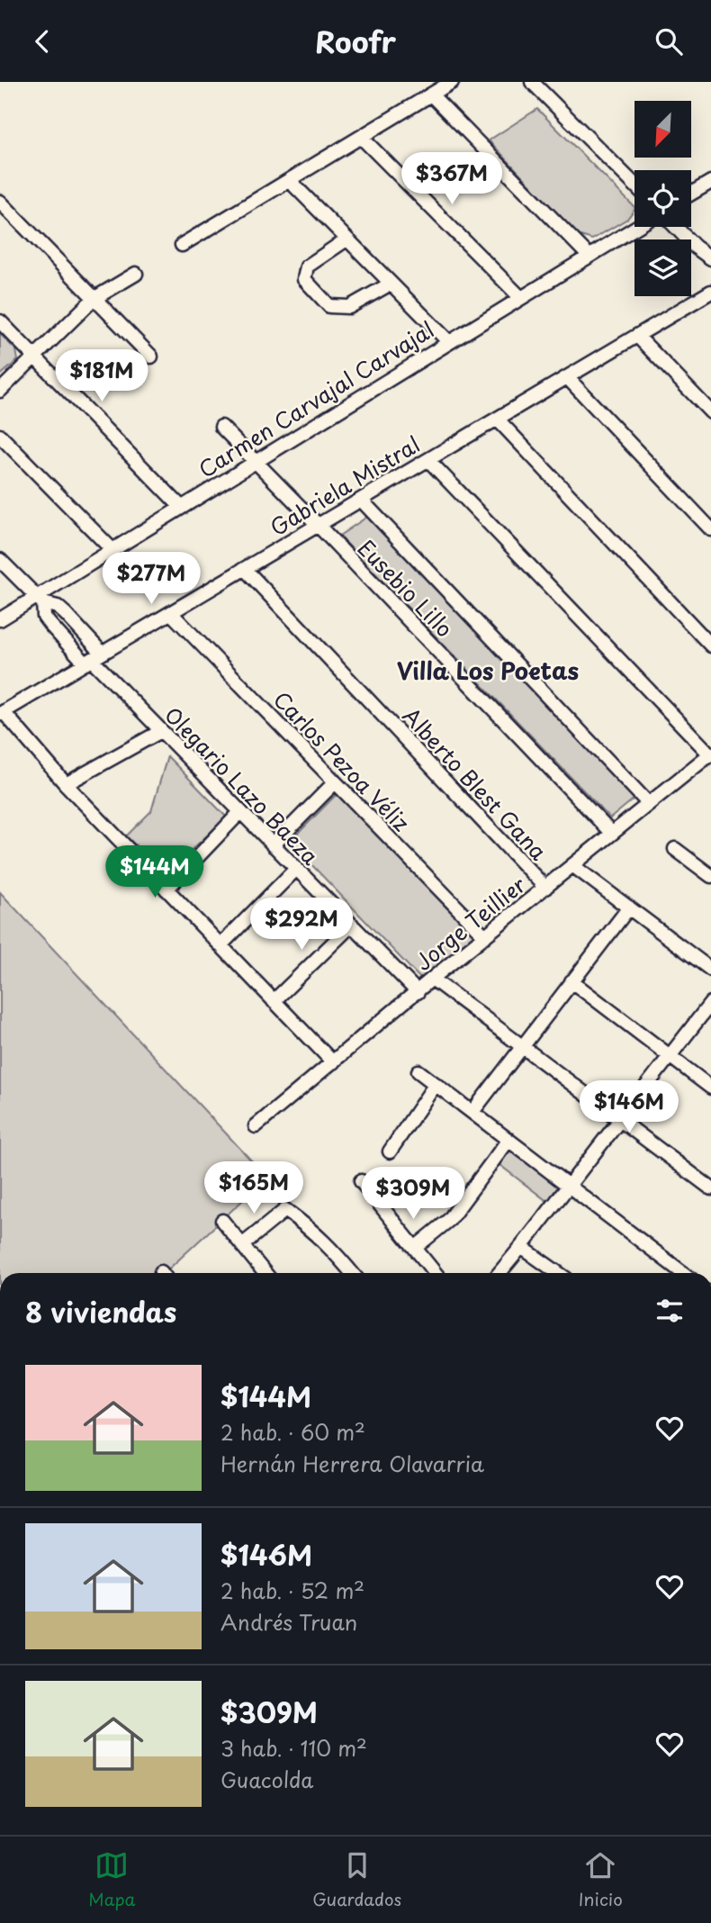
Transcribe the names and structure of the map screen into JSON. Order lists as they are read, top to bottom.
{
  "streets": {
    "street": [
      "Carmen Carvajal Carvajal",
      "Gabriela Mistral",
      "Eusebio Lillo",
      "Carlos Pezoa Véliz",
      "Alberto Blest Gana",
      "Olegario Lazo Baeza",
      "Jorge Teillier"
    ]
  },
  "crossings": [
    ["Carmen Carvajal Carvajal", "Eusebio Lillo"],
    ["Gabriela Mistral", "Eusebio Lillo"],
    ["Gabriela Mistral", "Carlos Pezoa Véliz"],
    ["Gabriela Mistral", "Alberto Blest Gana"],
    ["Gabriela Mistral", "Olegario Lazo Baeza"],
    ["Eusebio Lillo", "Jorge Teillier"],
    ["Carlos Pezoa Véliz", "Jorge Teillier"],
    ["Alberto Blest Gana", "Jorge Teillier"],
    ["Olegario Lazo Baeza", "Jorge Teillier"]
  ],
  "districts": ["Villa Los Poetas"],
  "north": "bottom left",
  "page": {
    "header": "Roofr",
    "price": [
      "$367M",
      "$181M",
      "$277M",
      "$144M",
      "$292M",
      "$146M",
      "$165M",
      "$309M"
    ],
    "heading": "8 viviendas",
    "list": [
      {
        "name": "$144M",
        "note": "2 hab. · 60 m² · Hernán Herrera Olavarria"
      },
      {
        "name": "$146M",
        "note": "2 hab. · 52 m² · Andrés Truan"
      },
      {
        "name": "$309M",
        "note": "3 hab. · 110 m² · Guacolda"
      }
    ],
    "tabs": ["Mapa", "Guardados", "Inicio"]
  }
}
